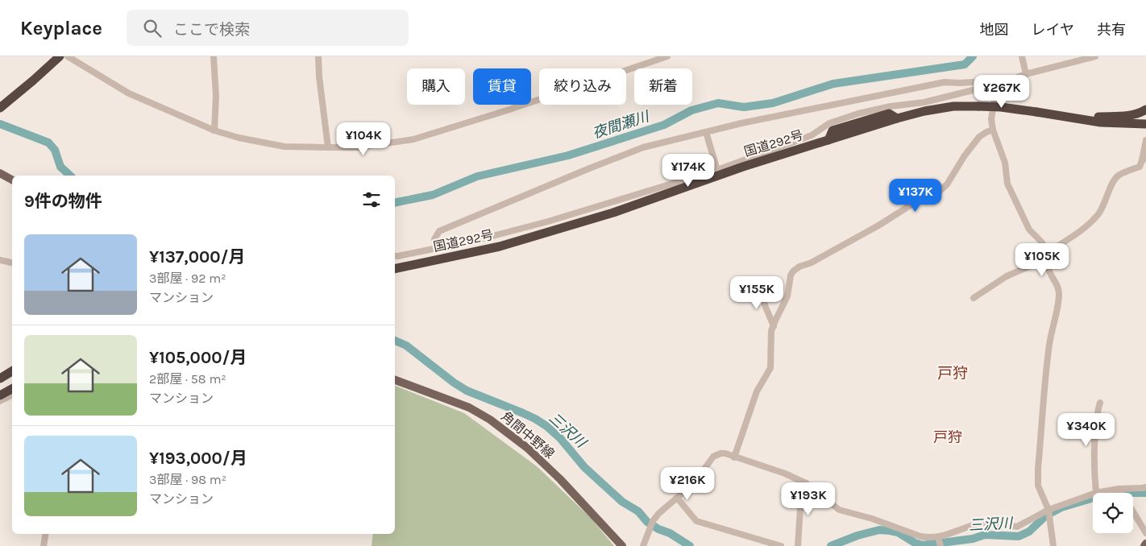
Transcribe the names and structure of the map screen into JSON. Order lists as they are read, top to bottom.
{
  "streets": {
    "highway": ["国道292号"],
    "main road": ["角間中野線"]
  },
  "districts": ["戸狩", "戸狩"],
  "water": ["夜間瀬川", "三沢川"],
  "page": {
    "header": "Keyplace",
    "search": "ここで検索",
    "nav": ["地図", "レイヤ", "共有"],
    "chip": [
      "購入",
      "賃貸",
      "絞り込み",
      "新着"
    ],
    "price": [
      "¥267K",
      "¥104K",
      "¥174K",
      "¥137K",
      "¥105K",
      "¥155K",
      "¥340K",
      "¥216K",
      "¥193K"
    ],
    "heading": "9件の物件",
    "list": [
      {
        "name": "¥137,000/月",
        "note": "3部屋 · 92 m² · マンション"
      },
      {
        "name": "¥105,000/月",
        "note": "2部屋 · 58 m² · マンション"
      },
      {
        "name": "¥193,000/月",
        "note": "3部屋 · 98 m² · マンション"
      }
    ]
  }
}
